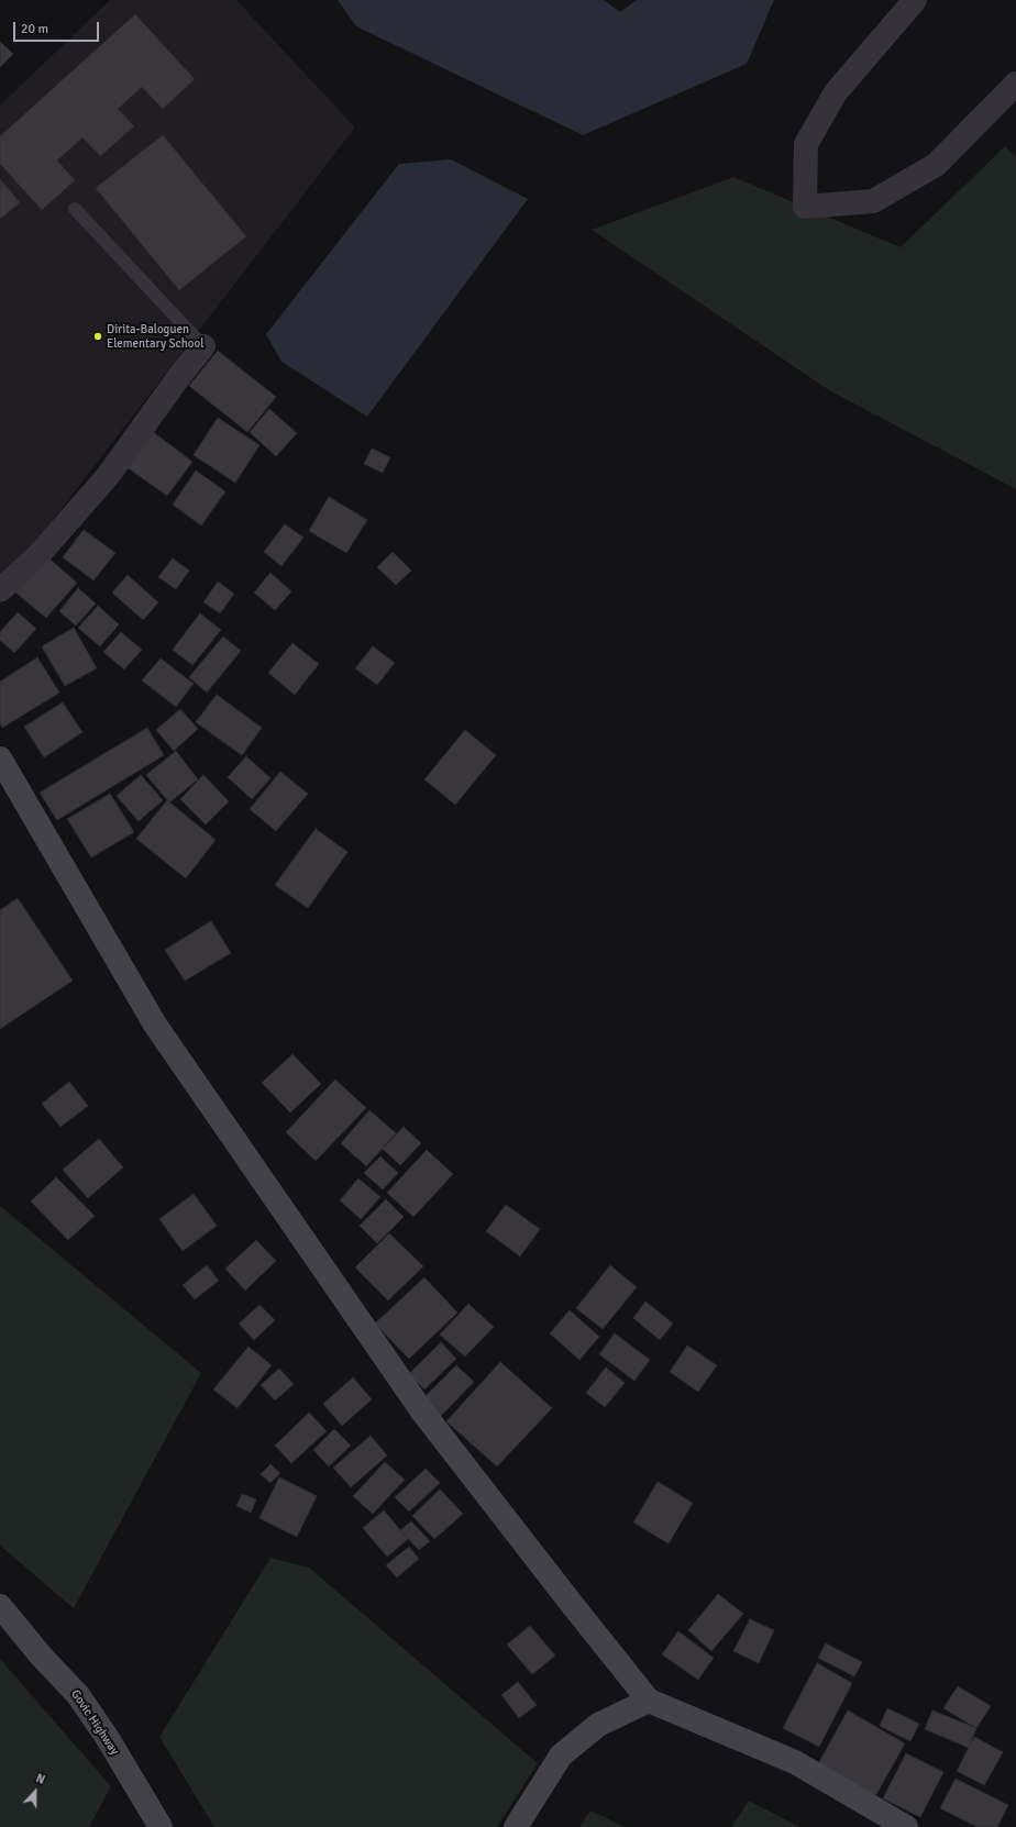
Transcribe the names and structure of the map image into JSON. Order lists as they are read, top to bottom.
{
  "streets": {
    "street": ["Govic Highway"]
  },
  "places": ["Dirita-Baloguen Elementary School"],
  "scale_bar": "20 m",
  "north": "top"
}
